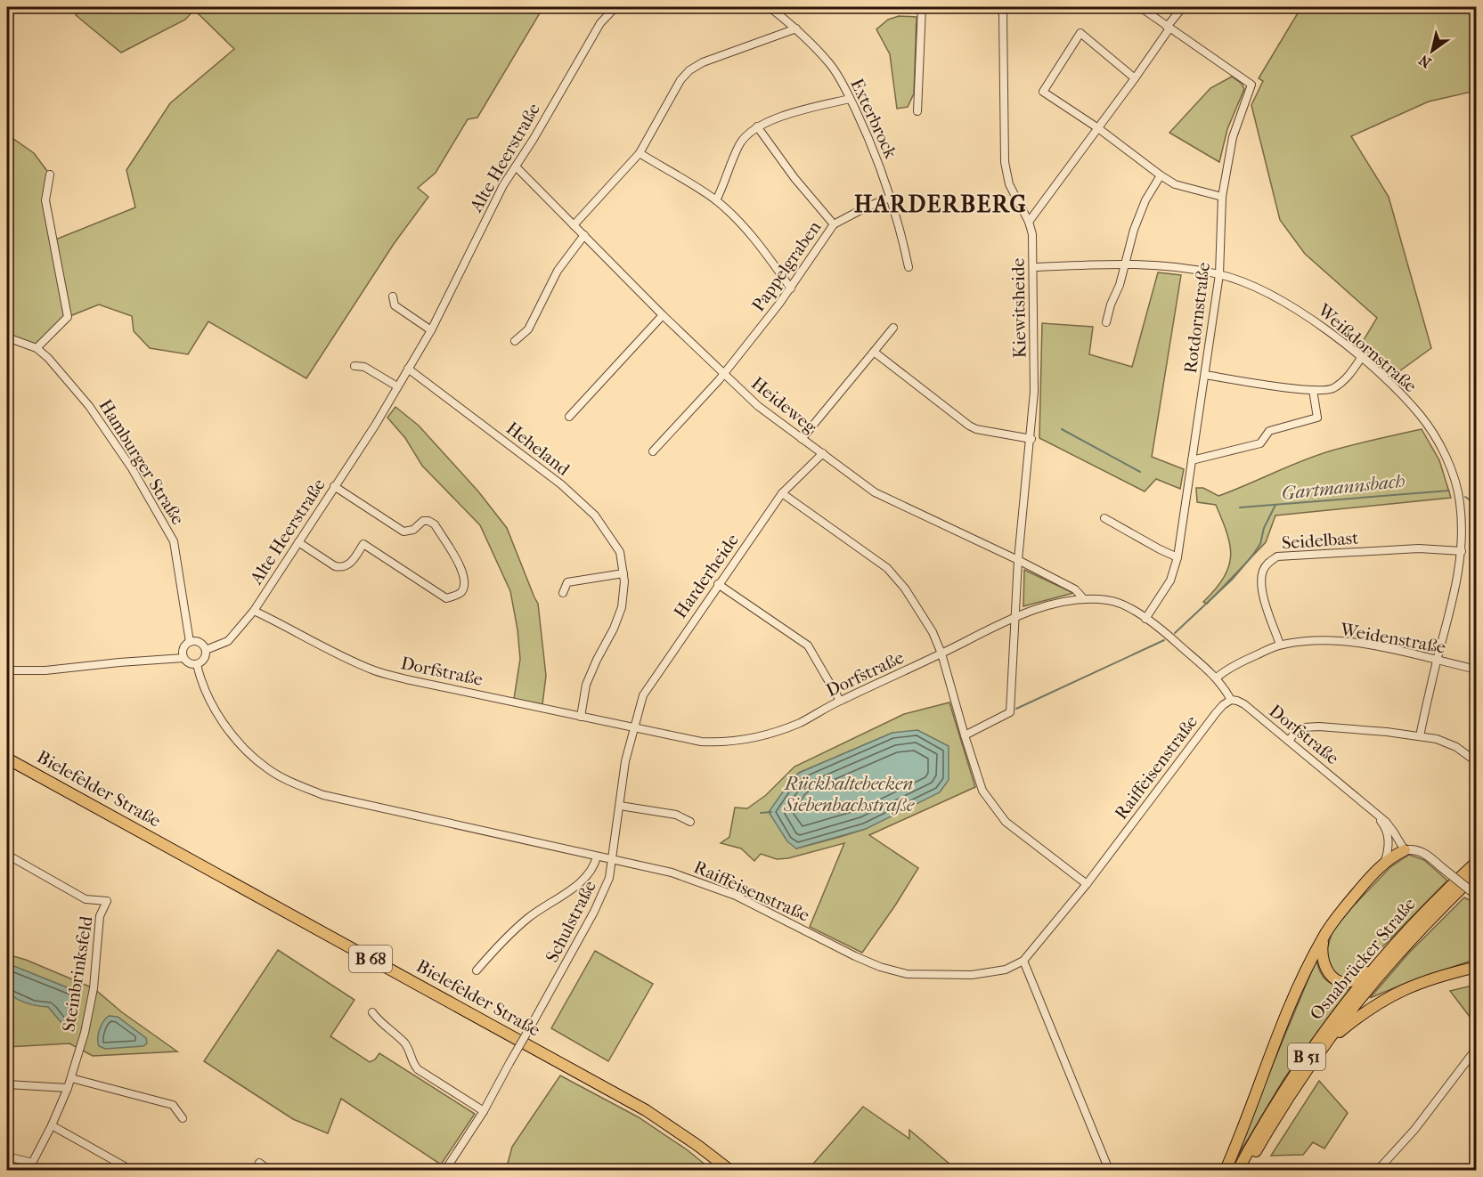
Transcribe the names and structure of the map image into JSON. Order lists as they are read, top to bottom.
{
  "streets": {
    "main road": [
      "Bielefelder Straße",
      "B 68",
      "Osnabrücker Straße",
      "B 51"
    ],
    "street": [
      "Exterbrock",
      "Alte Heerstraße",
      "Pappelgraben",
      "Kiewitsheide",
      "Rotdornstraße",
      "Weißdornstraße",
      "Heideweg",
      "Heheland",
      "Hamburger Straße",
      "Seidelbast",
      "Harderheide",
      "Weidenstraße",
      "Dorfstraße",
      "Raiffeisenstraße",
      "Schulstraße",
      "Steinbrinksfeld"
    ]
  },
  "crossings": [
    ["Exterbrock", "Pappelgraben"],
    ["Alte Heerstraße", "Heideweg"],
    ["Alte Heerstraße", "Heheland"],
    ["Alte Heerstraße", "Hamburger Straße"],
    ["Alte Heerstraße", "Dorfstraße"],
    ["Alte Heerstraße", "Raiffeisenstraße"],
    ["Pappelgraben", "Heideweg"],
    ["Kiewitsheide", "Weißdornstraße"],
    ["Kiewitsheide", "Heideweg"],
    ["Kiewitsheide", "Dorfstraße"],
    ["Rotdornstraße", "Weißdornstraße"],
    ["Rotdornstraße", "Dorfstraße"],
    ["Weißdornstraße", "Seidelbast"],
    ["Weißdornstraße", "Weidenstraße"],
    ["Heideweg", "Harderheide"],
    ["Heideweg", "Dorfstraße"],
    ["Heheland", "Dorfstraße"],
    ["Hamburger Straße", "Raiffeisenstraße"],
    ["Seidelbast", "Weidenstraße"],
    ["Harderheide", "Dorfstraße"],
    ["Harderheide", "Schulstraße"],
    ["Weidenstraße", "Dorfstraße"],
    ["Dorfstraße", "Raiffeisenstraße"],
    ["Dorfstraße", "Schulstraße"],
    ["Raiffeisenstraße", "Schulstraße"]
  ],
  "districts": ["HARDERBERG"],
  "water": ["Gartmannsbach", "Rückhaltebecken Siebenbachstraße"],
  "north": "bottom left"
}
